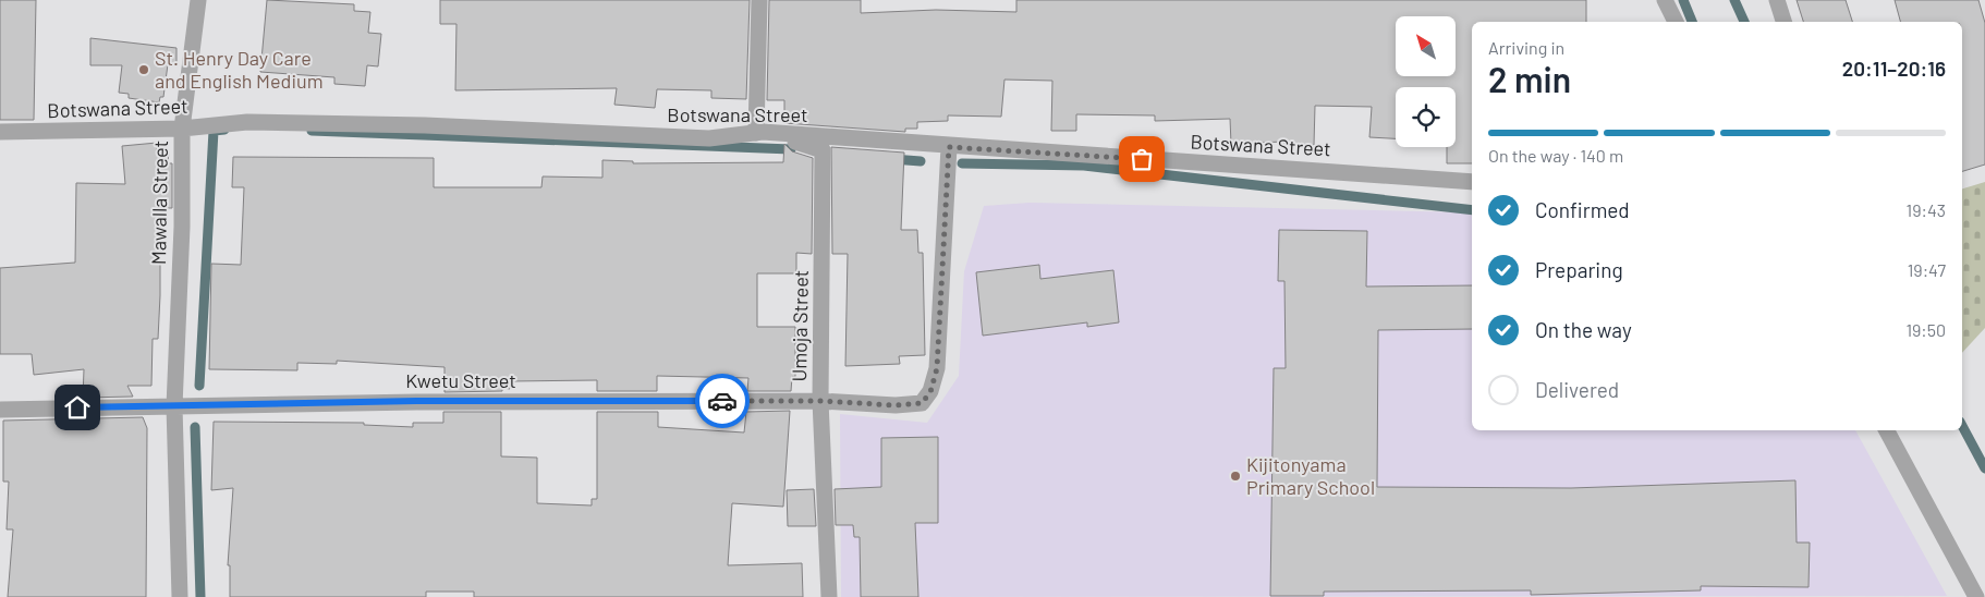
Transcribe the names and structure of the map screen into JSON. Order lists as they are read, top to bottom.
{
  "streets": {
    "street": [
      "Botswana Street",
      "Mawalla Street",
      "Umoja Street",
      "Kwetu Street"
    ]
  },
  "crossings": [
    ["Botswana Street", "Mawalla Street"],
    ["Botswana Street", "Umoja Street"],
    ["Botswana Street", "Kwetu Street"],
    ["Mawalla Street", "Kwetu Street"],
    ["Umoja Street", "Kwetu Street"]
  ],
  "places": ["St. Henry Day Care and English Medium", "Kijitonyama Primary School"],
  "north": "top left",
  "page": {
    "heading": ["2 min", "Arriving in", "20:11–20:16"],
    "bar": "On the way · 140 m",
    "list": [
      ["Confirmed", "19:43"],
      ["Preparing", "19:47"],
      ["On the way", "19:50"],
      "Delivered"
    ]
  }
}
